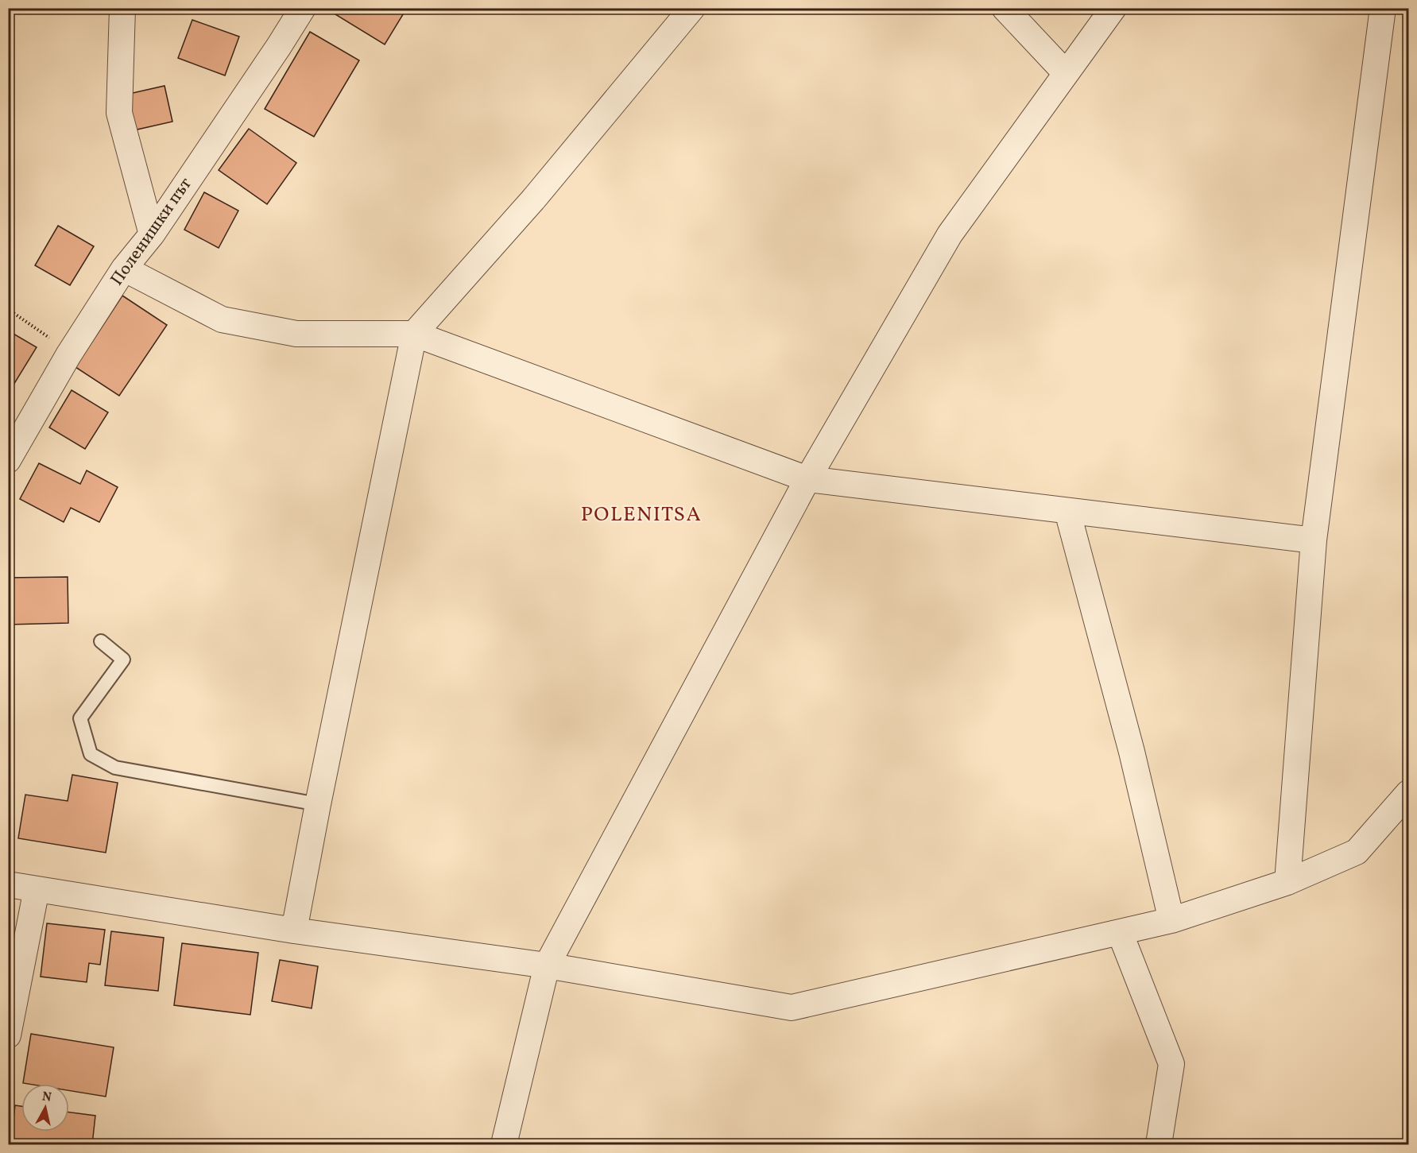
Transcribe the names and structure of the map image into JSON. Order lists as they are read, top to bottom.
{
  "streets": {
    "street": ["Поленишки път"]
  },
  "districts": ["POLENITSA"],
  "north": "top"
}
